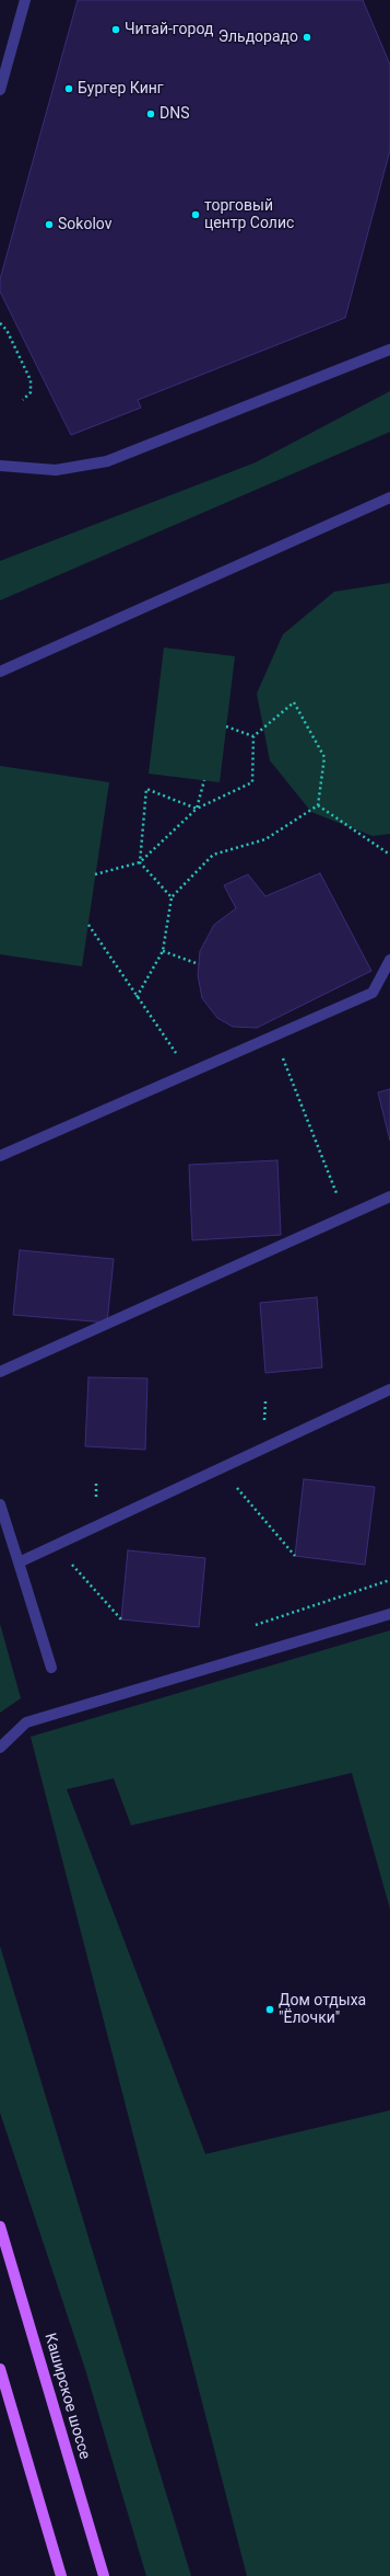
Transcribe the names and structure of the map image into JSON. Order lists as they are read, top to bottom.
{
  "streets": {
    "main road": ["Каширское шоссе"]
  },
  "places": [
    "Читай-город",
    "Эльдорадо",
    "Бургер Кинг",
    "DNS",
    "торговый центр Солис",
    "Sokolov",
    "Дом отдыха \"Ёлочки\""
  ]
}
